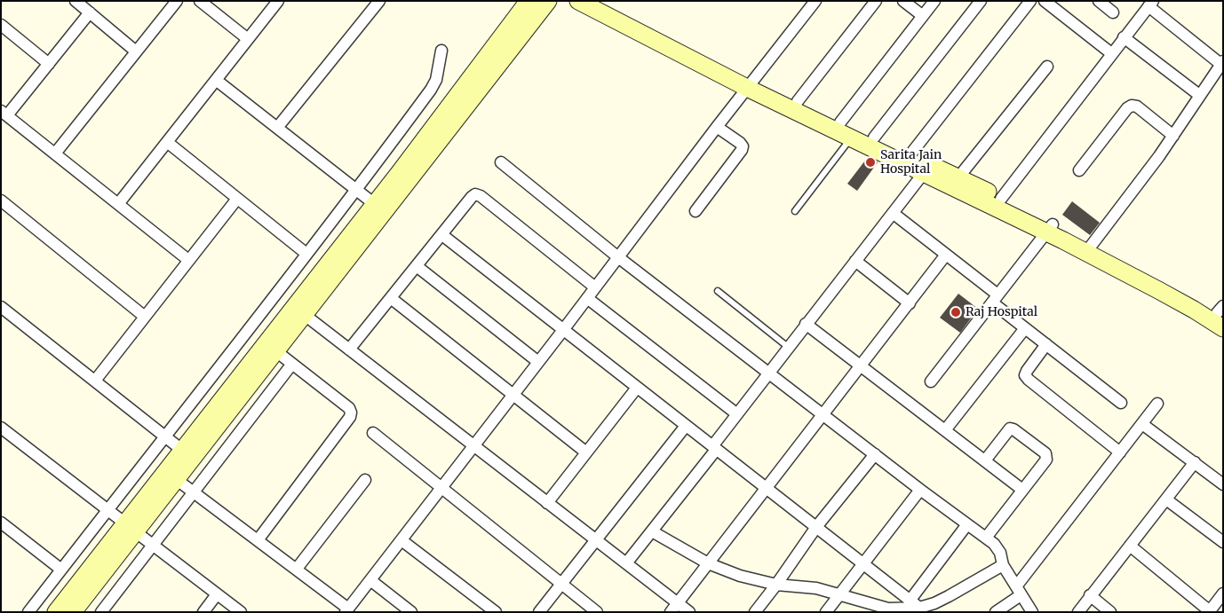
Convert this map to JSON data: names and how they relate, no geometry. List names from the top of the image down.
{
  "places": ["Sarita Jain Hospital", "Raj Hospital"]
}
